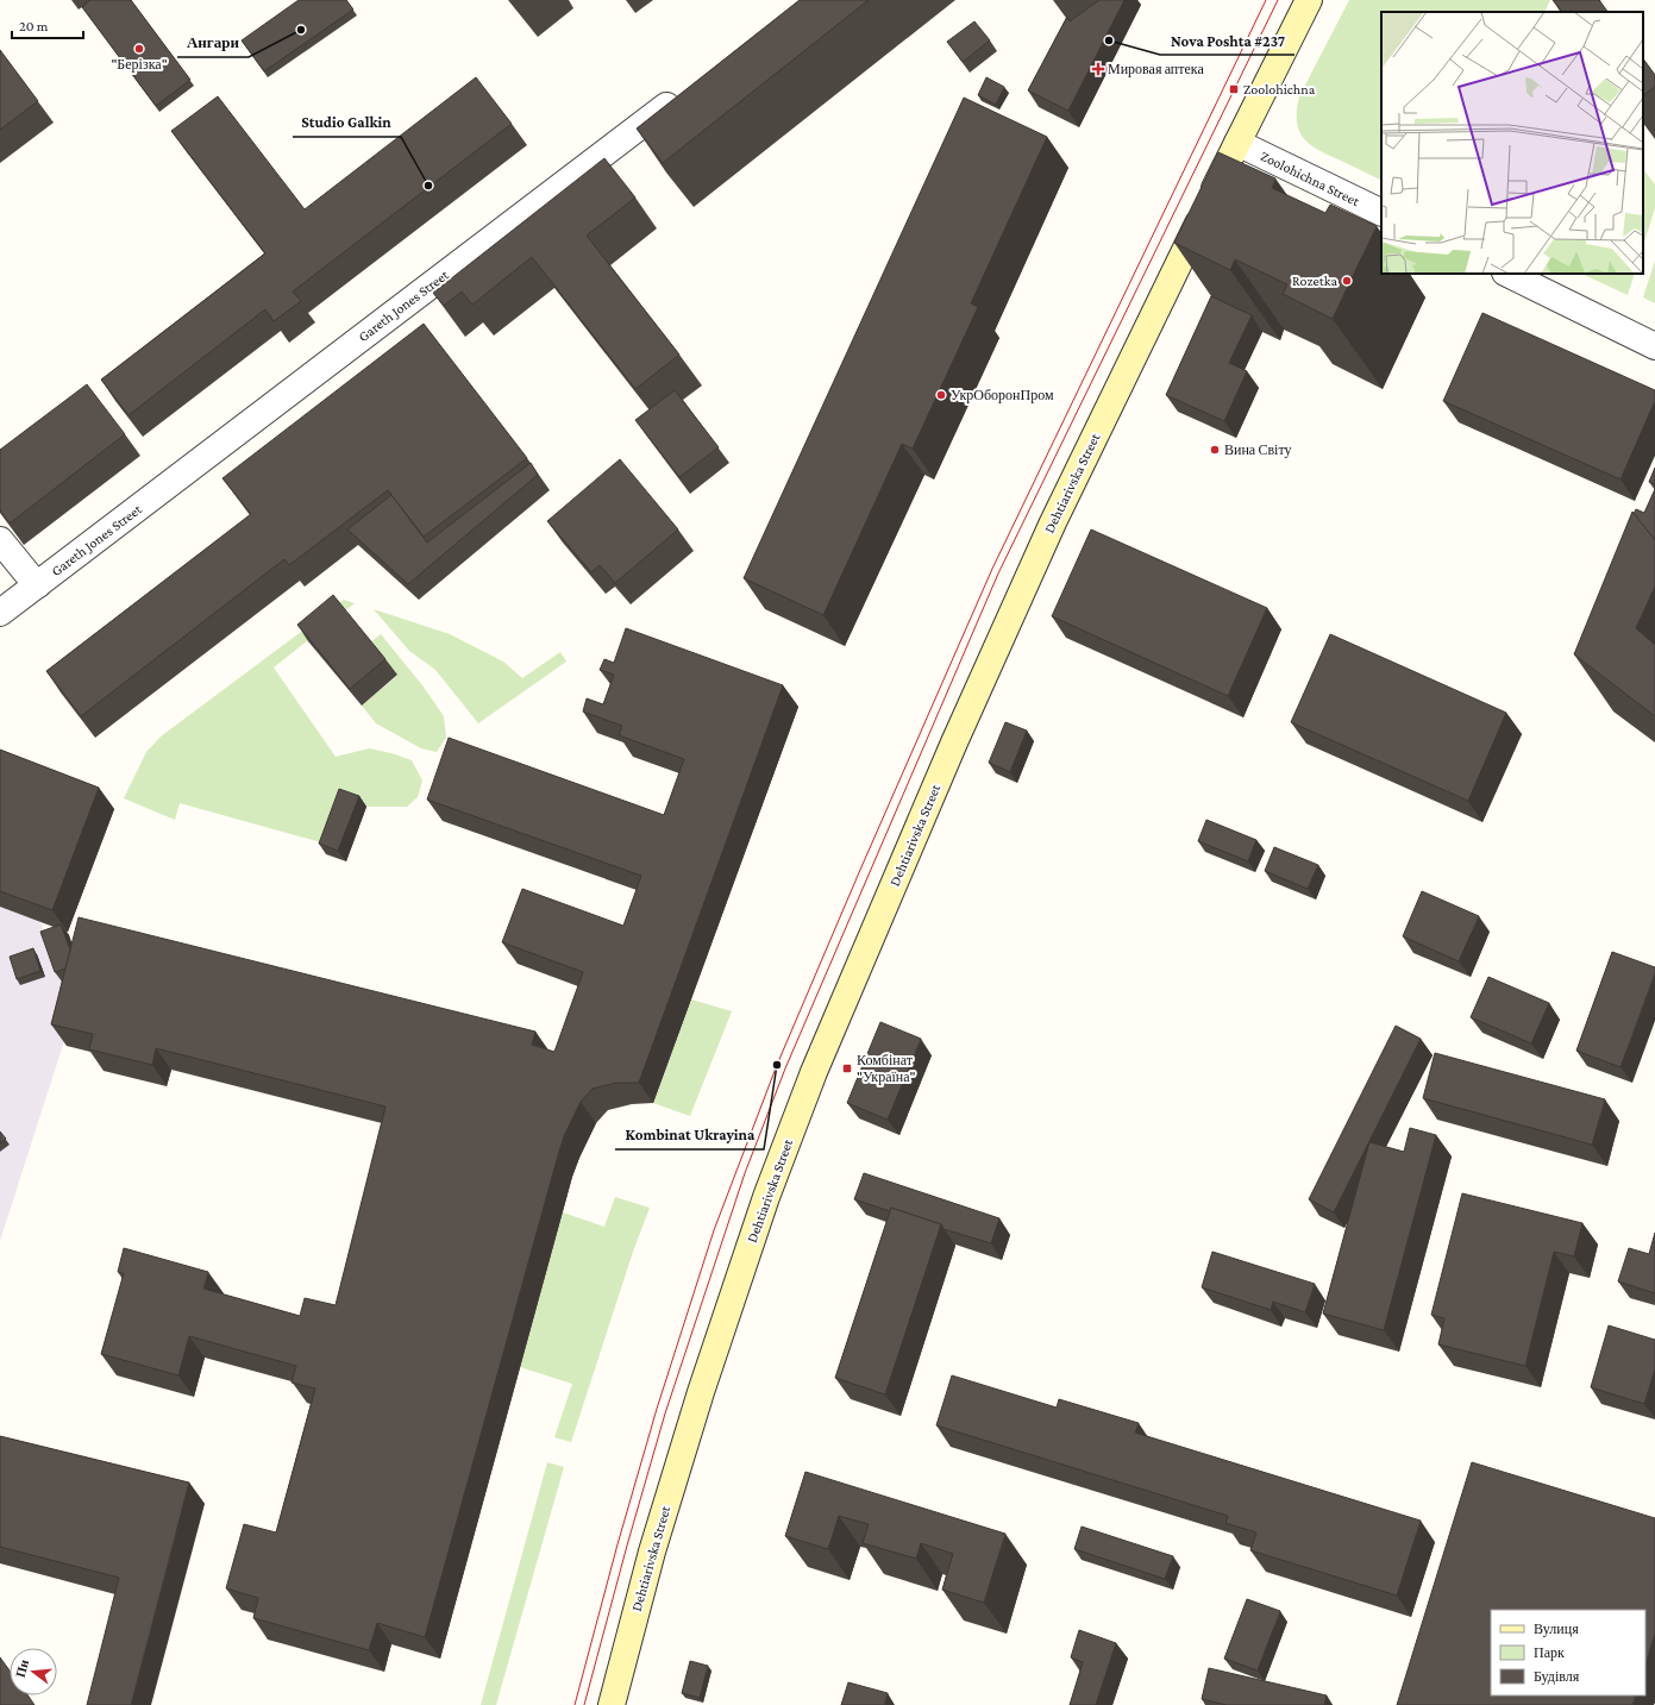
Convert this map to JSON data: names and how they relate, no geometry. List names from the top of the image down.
{
  "streets": {
    "main road": ["Dehtiarivska Street"],
    "street": ["Zoolohichna Street", "Gareth Jones Street"]
  },
  "crossings": [
    ["Zoolohichna Street", "Dehtiarivska Street"]
  ],
  "places": {
    "other": [
      "Ангари",
      "Nova Poshta #237",
      "\"Берізка\"",
      "Studio Galkin",
      "Rozetka",
      "УкрОборонПром",
      "Вина Світу",
      "Kombinat Ukrayina"
    ],
    "health": ["Мировая аптека"],
    "transit": ["Zoolohichna", "Комбінат \"Україна\""]
  },
  "legend": ["Вулиця", "Парк", "Будівля"],
  "scale_bar": "20 m",
  "north": "left"
}
